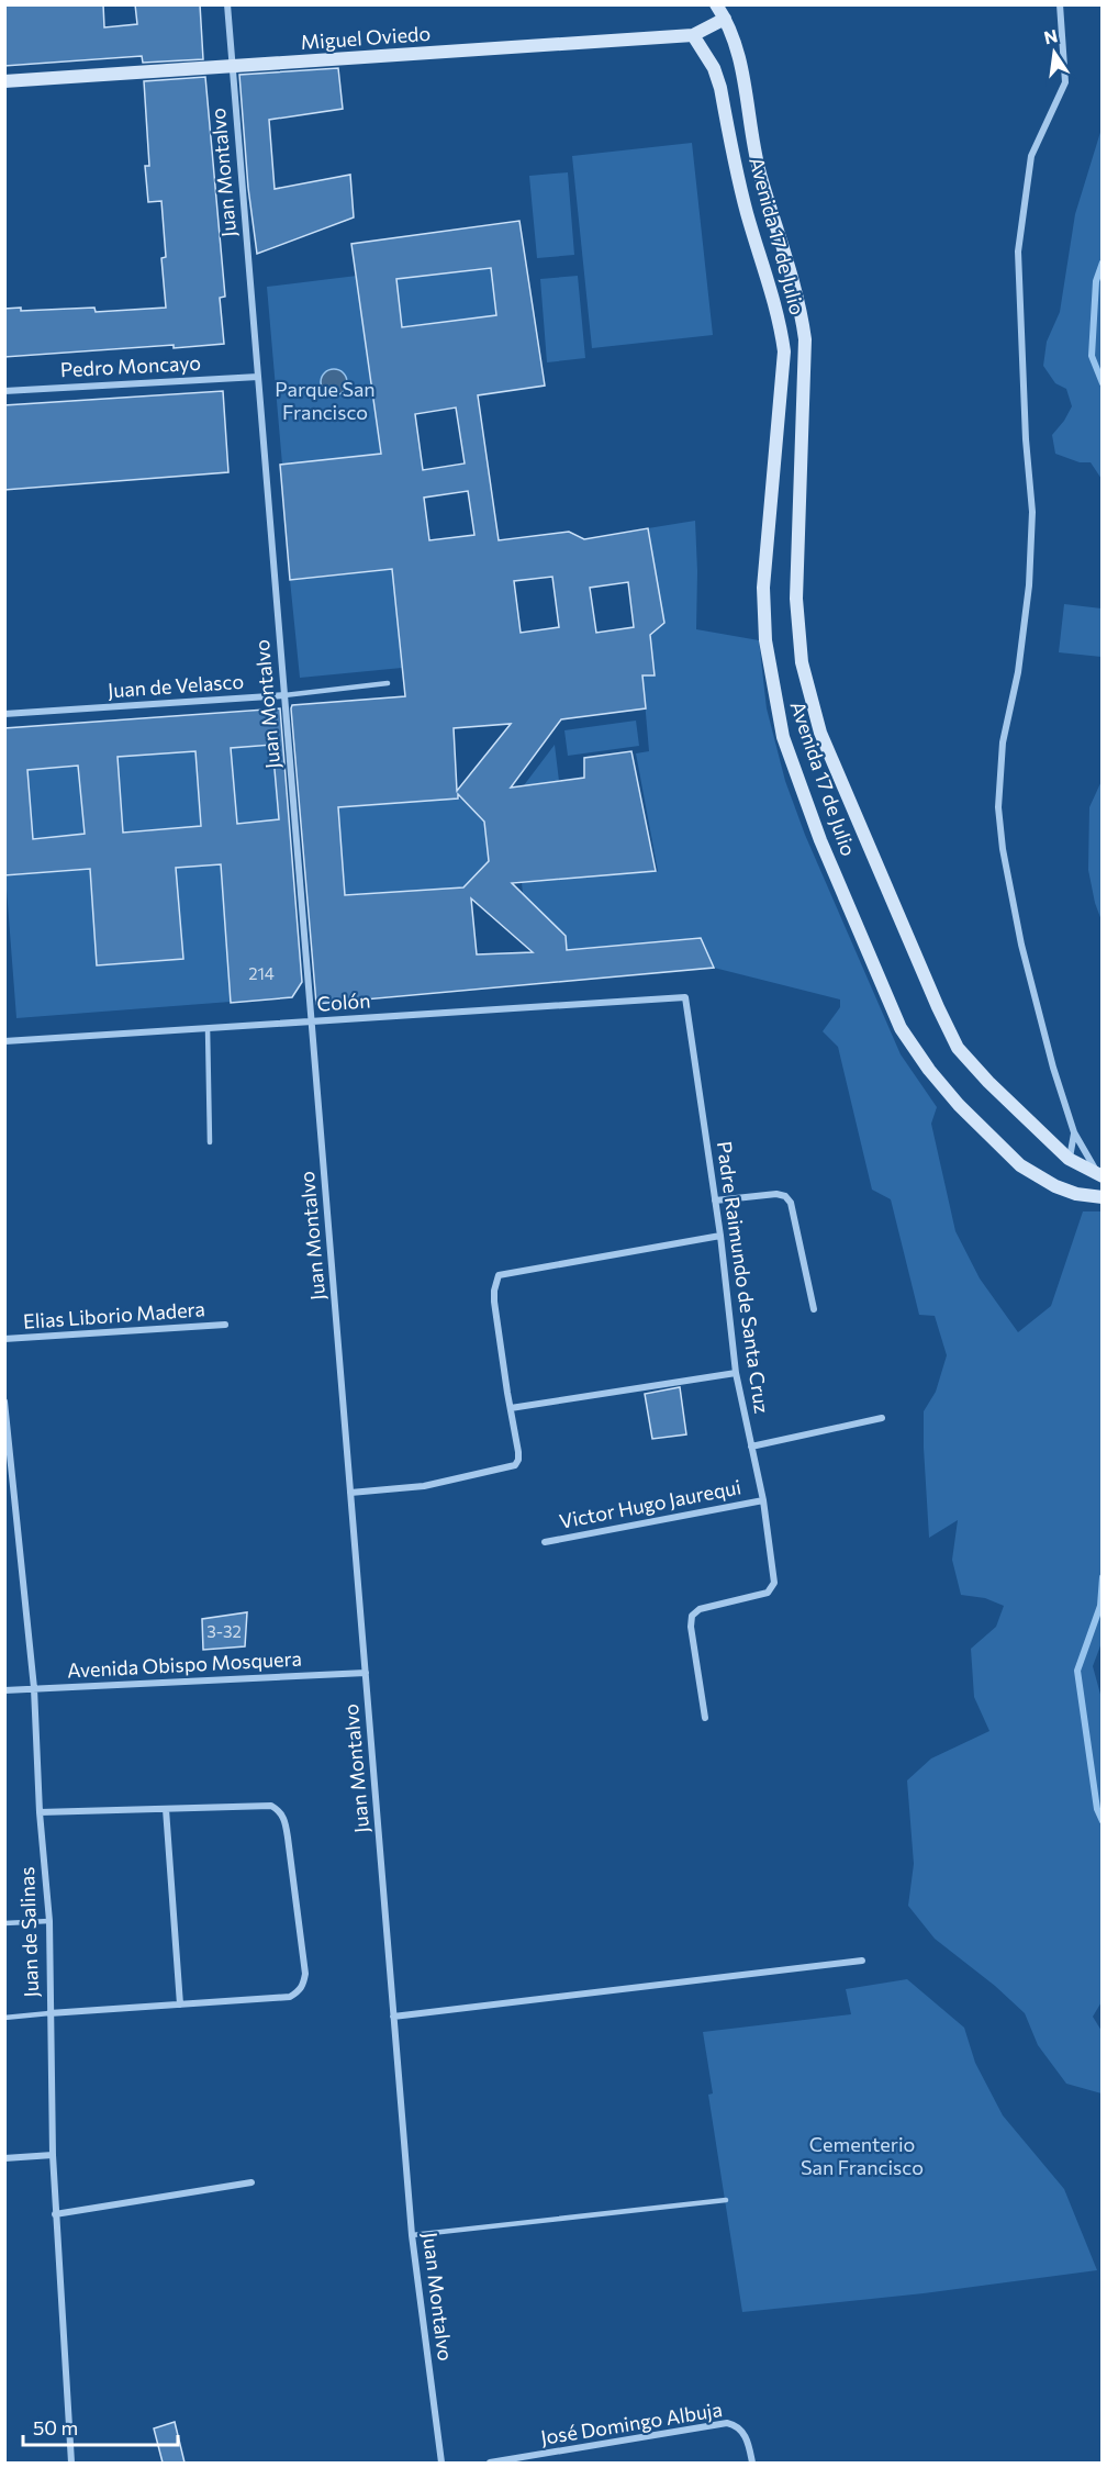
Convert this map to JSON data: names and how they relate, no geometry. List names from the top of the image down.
{
  "streets": {
    "main road": ["Miguel Oviedo", "Avenida 17 de Julio"],
    "street": [
      "Juan Montalvo",
      "Pedro Moncayo",
      "Juan de Velasco",
      "Colón",
      "Padre Raimundo de Santa Cruz",
      "Elias Liborio Madera",
      "Victor Hugo Jaurequi",
      "Avenida Obispo Mosquera",
      "Juan de Salinas",
      "José Domingo Albuja"
    ]
  },
  "crossings": [
    ["Miguel Oviedo", "Juan Montalvo"],
    ["Miguel Oviedo", "Avenida 17 de Julio"],
    ["Juan Montalvo", "Pedro Moncayo"],
    ["Juan Montalvo", "Juan de Velasco"],
    ["Juan Montalvo", "Colón"],
    ["Juan Montalvo", "Avenida Obispo Mosquera"],
    ["Colón", "Padre Raimundo de Santa Cruz"],
    ["Padre Raimundo de Santa Cruz", "Victor Hugo Jaurequi"],
    ["Avenida Obispo Mosquera", "Juan de Salinas"]
  ],
  "parks": ["Parque San Francisco", "Cementerio San Francisco"],
  "house_numbers": ["214", "3-32"],
  "scale_bar": "50 m",
  "north": "top"
}
